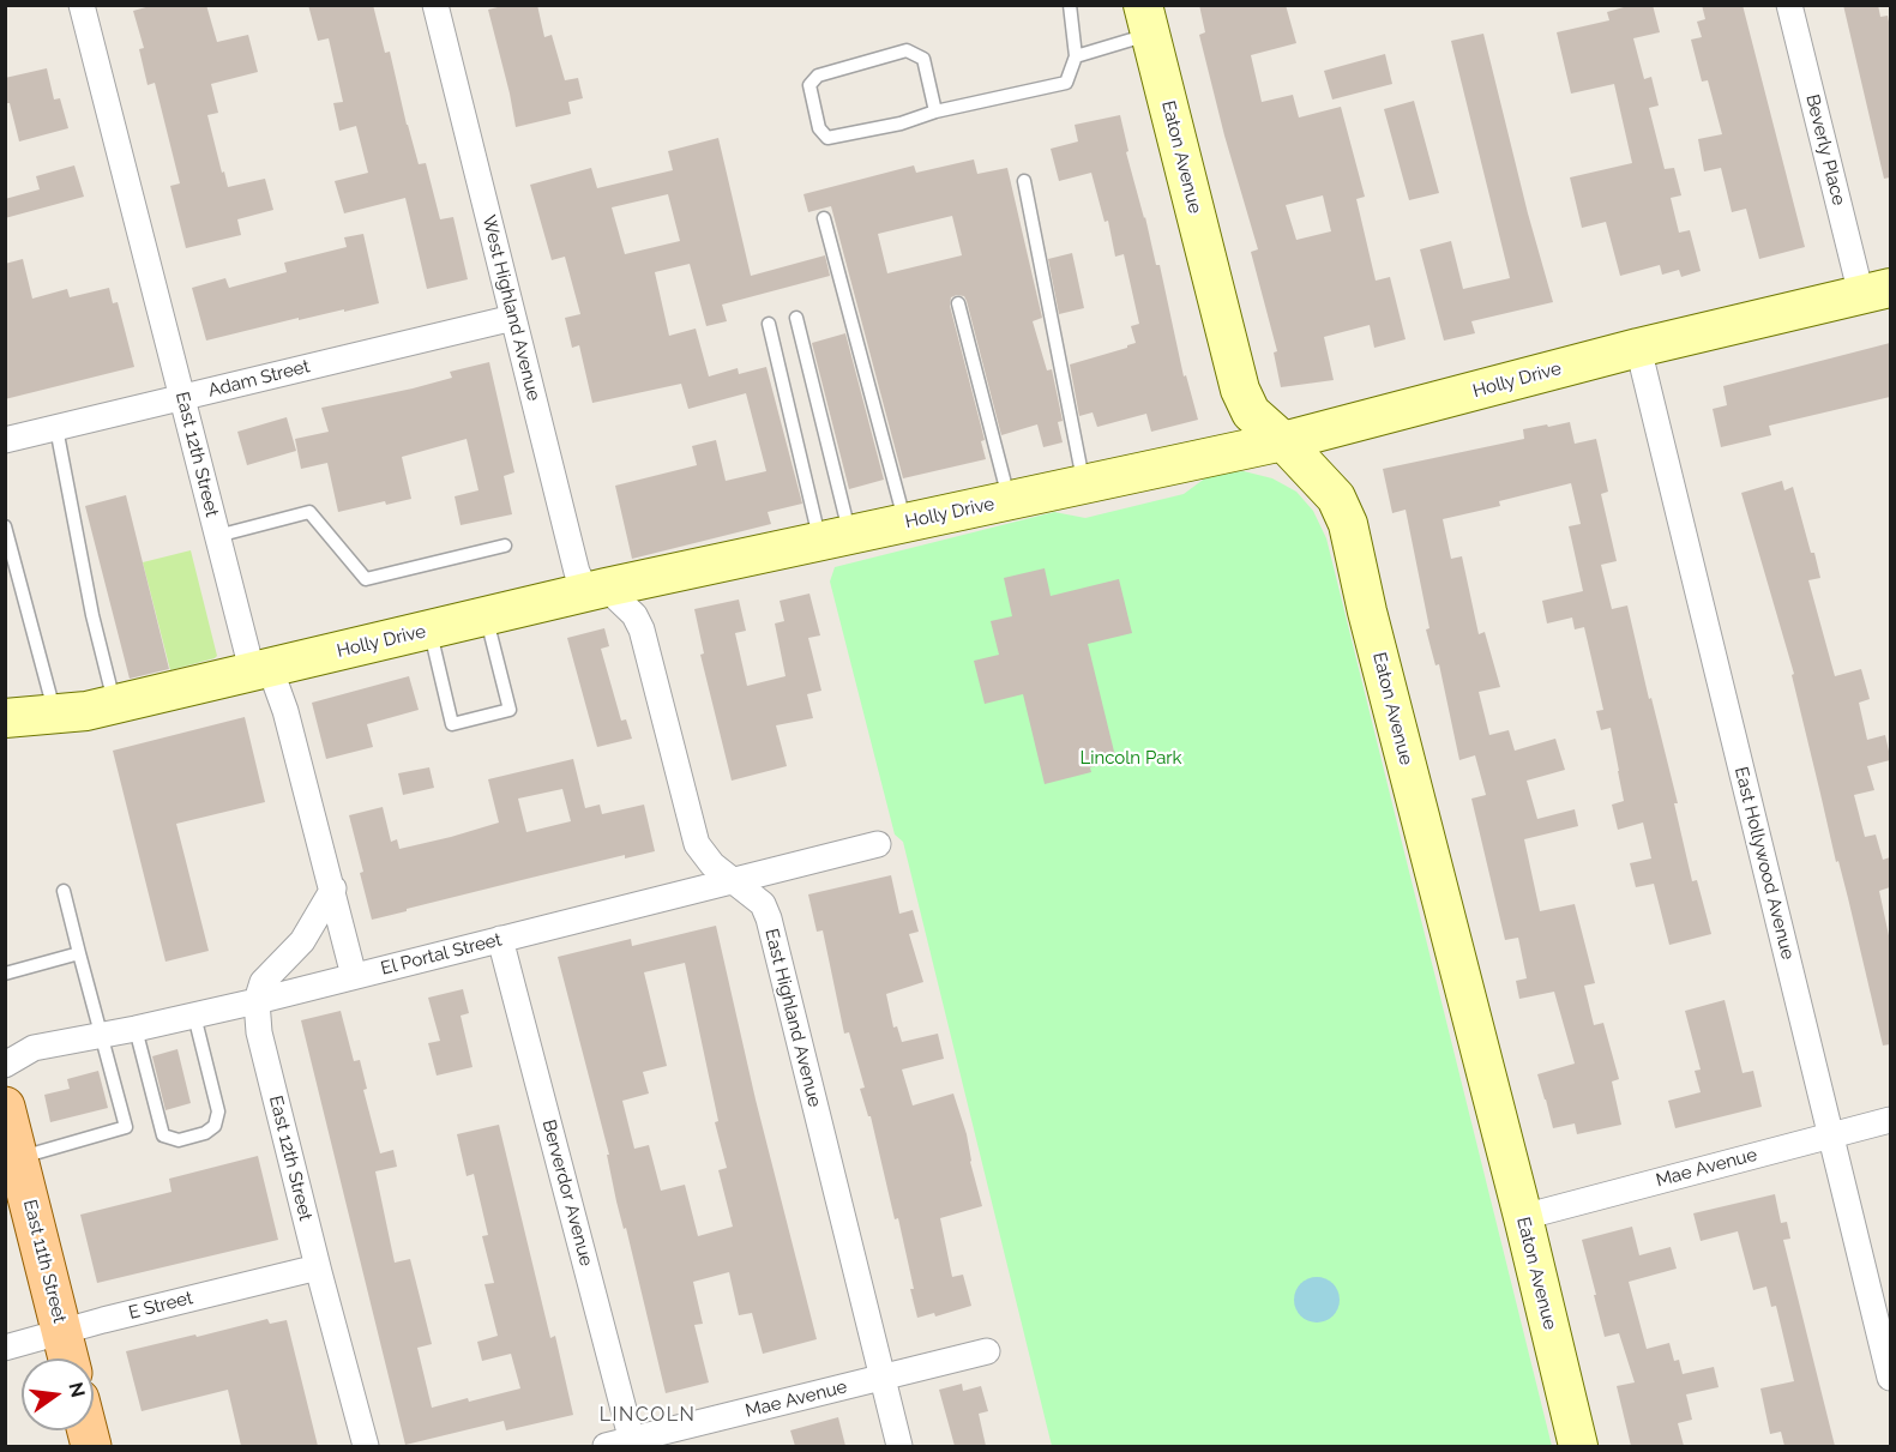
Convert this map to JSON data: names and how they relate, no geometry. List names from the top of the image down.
{
  "streets": {
    "main road": ["East 11th Street"],
    "street": [
      "Beverly Place",
      "Eaton Avenue",
      "West Highland Avenue",
      "Adam Street",
      "Holly Drive",
      "East 12th Street",
      "East Hollywood Avenue",
      "El Portal Street",
      "East Highland Avenue",
      "Mae Avenue",
      "Berverdor Avenue",
      "E Street"
    ]
  },
  "crossings": [
    ["Beverly Place", "Holly Drive"],
    ["Eaton Avenue", "Holly Drive"],
    ["Eaton Avenue", "Mae Avenue"],
    ["West Highland Avenue", "Adam Street"],
    ["West Highland Avenue", "Holly Drive"],
    ["West Highland Avenue", "East Highland Avenue"],
    ["Adam Street", "East 12th Street"],
    ["Holly Drive", "East 12th Street"],
    ["Holly Drive", "East Hollywood Avenue"],
    ["Holly Drive", "East Highland Avenue"],
    ["East 12th Street", "El Portal Street"],
    ["East 12th Street", "E Street"],
    ["East Hollywood Avenue", "Mae Avenue"],
    ["El Portal Street", "East Highland Avenue"],
    ["El Portal Street", "Berverdor Avenue"],
    ["East Highland Avenue", "Mae Avenue"],
    ["Mae Avenue", "Berverdor Avenue"],
    ["East 11th Street", "E Street"]
  ],
  "districts": ["LINCOLN"],
  "parks": ["Lincoln Park"],
  "north": "right"
}
